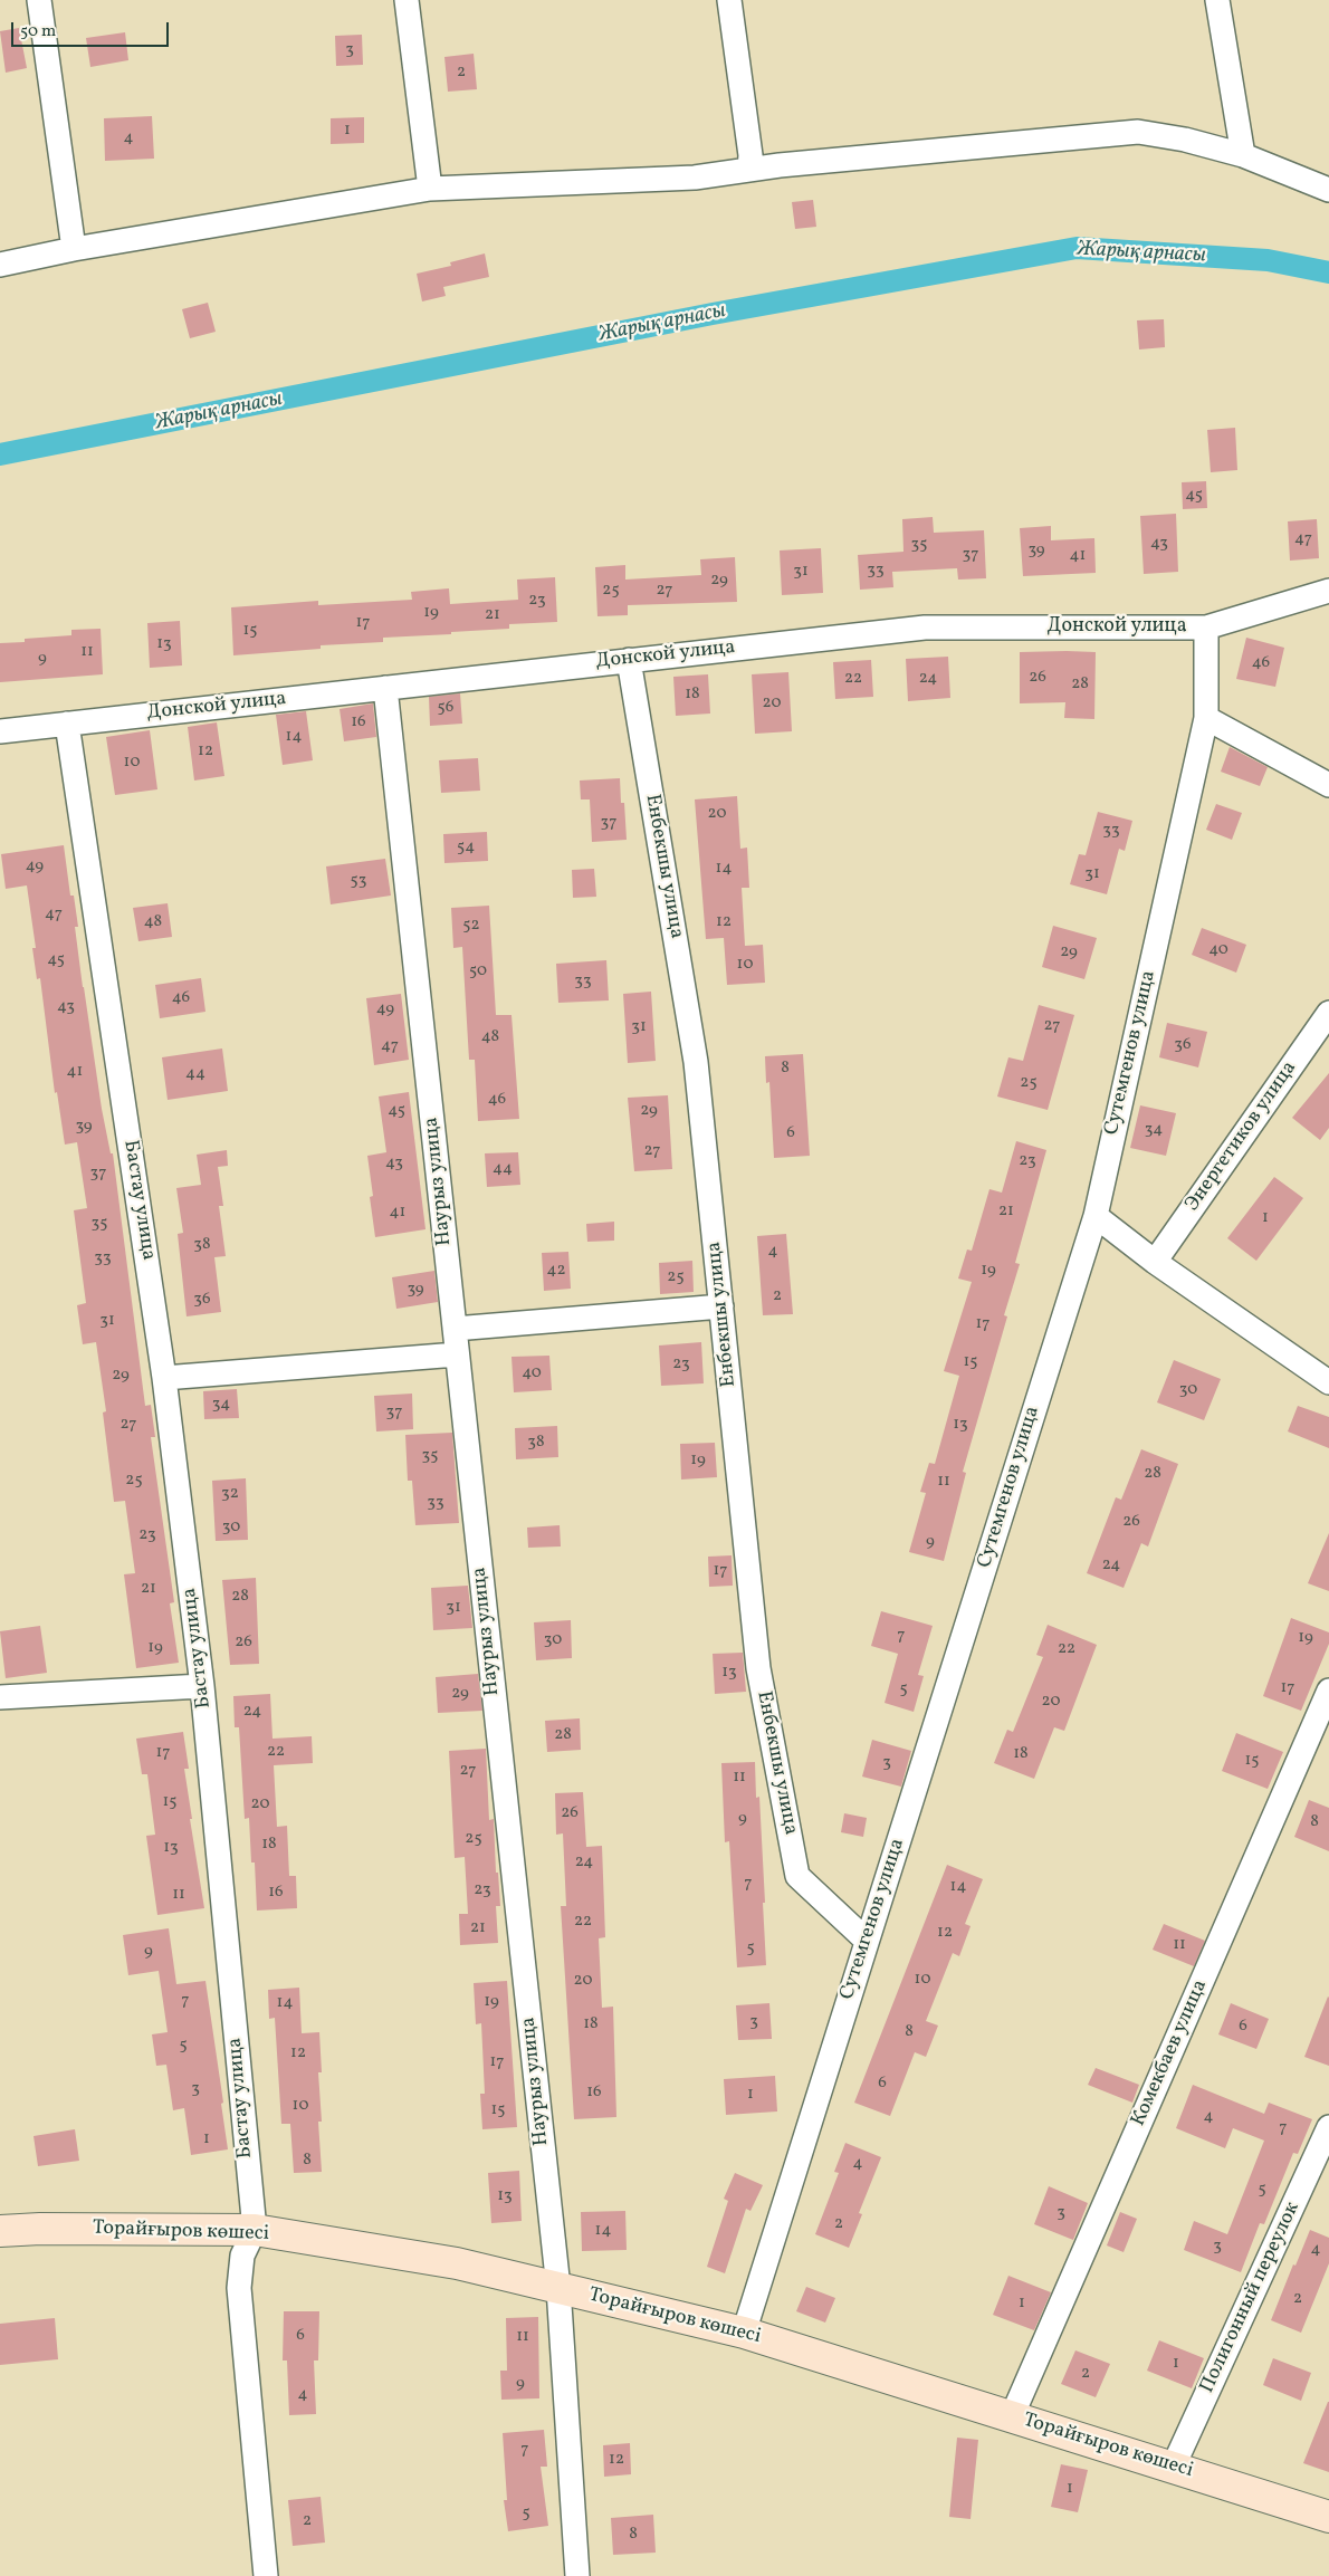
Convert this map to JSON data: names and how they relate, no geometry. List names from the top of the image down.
{
  "streets": {
    "street": [
      "Донской улица",
      "Енбекшы улица",
      "Сутемгенов улица",
      "Энергетиков улица",
      "Наурыз улица",
      "Бастау улица",
      "Комекбаев улица",
      "Торайғыров көшесі",
      "Полигонный переулок"
    ]
  },
  "crossings": [
    ["Донской улица", "Енбекшы улица"],
    ["Донской улица", "Сутемгенов улица"],
    ["Донской улица", "Наурыз улица"],
    ["Донской улица", "Бастау улица"],
    ["Енбекшы улица", "Сутемгенов улица"],
    ["Сутемгенов улица", "Торайғыров көшесі"],
    ["Наурыз улица", "Торайғыров көшесі"],
    ["Бастау улица", "Торайғыров көшесі"],
    ["Комекбаев улица", "Торайғыров көшесі"],
    ["Торайғыров көшесі", "Полигонный переулок"]
  ],
  "water": ["Жарық арнасы"],
  "house_numbers": [
    "3",
    "2",
    "1",
    "4",
    "45",
    "47",
    "43",
    "35",
    "39",
    "37",
    "41",
    "33",
    "31",
    "29",
    "25",
    "27",
    "23",
    "19",
    "21",
    "17",
    "15",
    "13",
    "11",
    "9",
    "46",
    "26",
    "22",
    "24",
    "28",
    "18",
    "20",
    "56",
    "16",
    "14",
    "12",
    "10",
    "20",
    "37",
    "33",
    "54",
    "49",
    "14",
    "31",
    "53",
    "47",
    "48",
    "12",
    "52",
    "40",
    "29",
    "45",
    "10",
    "50",
    "33",
    "46",
    "43",
    "49",
    "27",
    "31",
    "48",
    "36",
    "47",
    "8",
    "41",
    "44",
    "25",
    "46",
    "45",
    "29",
    "39",
    "34",
    "6",
    "27",
    "23",
    "43",
    "44",
    "37",
    "21",
    "41",
    "1",
    "35",
    "38",
    "4",
    "33",
    "42",
    "19",
    "25",
    "39",
    "2",
    "36",
    "31",
    "17",
    "15",
    "23",
    "40",
    "29",
    "30",
    "34",
    "37",
    "27",
    "13",
    "38",
    "35",
    "19",
    "28",
    "25",
    "11",
    "32",
    "33",
    "26",
    "30",
    "23",
    "9",
    "24",
    "17",
    "21",
    "28",
    "31",
    "7",
    "19",
    "30",
    "26",
    "19",
    "22",
    "13",
    "17",
    "5",
    "29",
    "20",
    "24",
    "28",
    "22",
    "17",
    "18",
    "15",
    "3",
    "27",
    "11",
    "15",
    "20",
    "26",
    "9",
    "8",
    "25",
    "18",
    "13",
    "24",
    "7",
    "14",
    "23",
    "16",
    "11",
    "22",
    "21",
    "12",
    "11",
    "5",
    "9",
    "10",
    "20",
    "7",
    "19",
    "14",
    "3",
    "18",
    "6",
    "8",
    "5",
    "12",
    "17",
    "6",
    "3",
    "16",
    "1",
    "10",
    "15",
    "4",
    "7",
    "1",
    "8",
    "4",
    "5",
    "13",
    "3",
    "2",
    "14",
    "3",
    "4",
    "2",
    "1",
    "6",
    "11",
    "1",
    "2",
    "9",
    "4",
    "7",
    "12",
    "1",
    "5",
    "2",
    "8"
  ],
  "scale_bar": "50 m"
}
